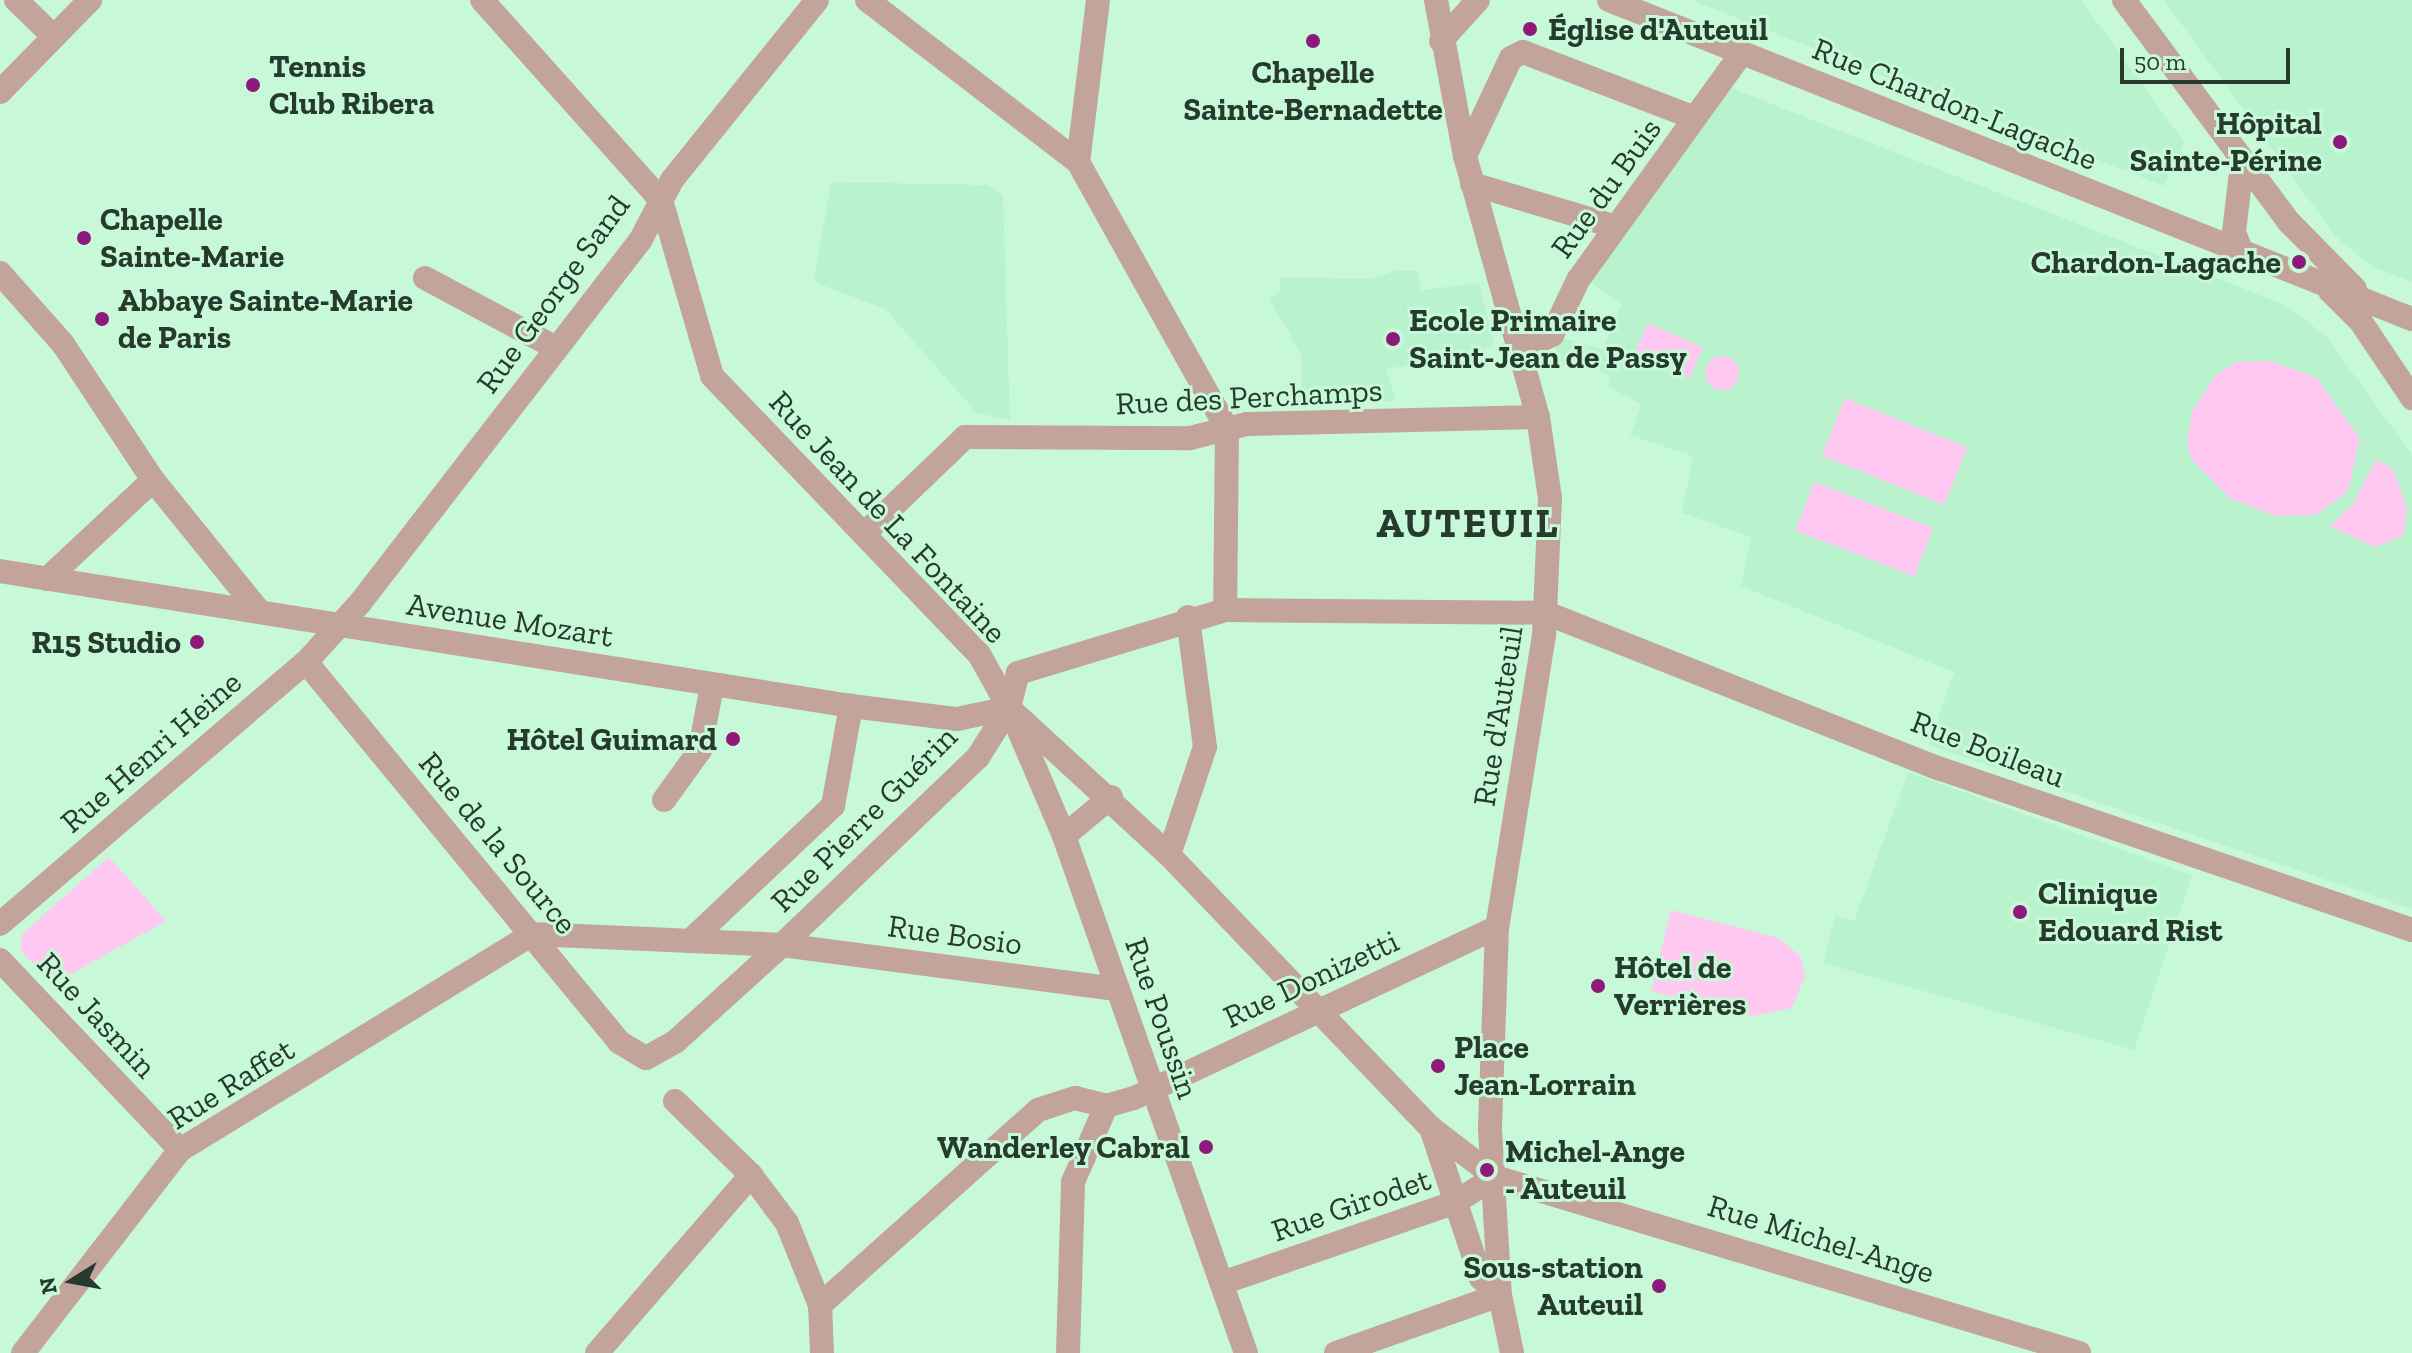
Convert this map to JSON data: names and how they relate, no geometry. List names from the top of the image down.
{
  "streets": {
    "street": [
      "Rue Chardon-Lagache",
      "Rue du Buis",
      "Rue George Sand",
      "Rue des Perchamps",
      "Rue Jean de La Fontaine",
      "Avenue Mozart",
      "Rue d'Auteuil",
      "Rue Boileau",
      "Rue Henri Heine",
      "Rue Pierre Guérin",
      "Rue de la Source",
      "Rue Bosio",
      "Rue Donizetti",
      "Rue Jasmin",
      "Rue Poussin",
      "Rue Raffet",
      "Rue Girodet",
      "Rue Michel-Ange"
    ]
  },
  "crossings": [
    ["Rue Chardon-Lagache", "Rue du Buis"],
    ["Rue du Buis", "Rue d'Auteuil"],
    ["Rue George Sand", "Rue Jean de La Fontaine"],
    ["Rue George Sand", "Avenue Mozart"],
    ["Rue George Sand", "Rue Henri Heine"],
    ["Rue des Perchamps", "Rue Jean de La Fontaine"],
    ["Rue des Perchamps", "Rue d'Auteuil"],
    ["Rue Jean de La Fontaine", "Avenue Mozart"],
    ["Rue Jean de La Fontaine", "Rue d'Auteuil"],
    ["Rue Jean de La Fontaine", "Rue Pierre Guérin"],
    ["Rue Jean de La Fontaine", "Rue Donizetti"],
    ["Rue Jean de La Fontaine", "Rue Poussin"],
    ["Rue Jean de La Fontaine", "Rue Girodet"],
    ["Rue Jean de La Fontaine", "Rue Michel-Ange"],
    ["Avenue Mozart", "Rue Henri Heine"],
    ["Avenue Mozart", "Rue Pierre Guérin"],
    ["Avenue Mozart", "Rue Poussin"],
    ["Rue d'Auteuil", "Rue Boileau"],
    ["Rue d'Auteuil", "Rue Pierre Guérin"],
    ["Rue d'Auteuil", "Rue Donizetti"],
    ["Rue d'Auteuil", "Rue Girodet"],
    ["Rue d'Auteuil", "Rue Michel-Ange"],
    ["Rue Boileau", "Rue Pierre Guérin"],
    ["Rue Henri Heine", "Rue de la Source"],
    ["Rue Pierre Guérin", "Rue de la Source"],
    ["Rue Pierre Guérin", "Rue Bosio"],
    ["Rue Pierre Guérin", "Rue Poussin"],
    ["Rue de la Source", "Rue Bosio"],
    ["Rue de la Source", "Rue Raffet"],
    ["Rue Bosio", "Rue Poussin"],
    ["Rue Bosio", "Rue Raffet"],
    ["Rue Donizetti", "Rue Poussin"],
    ["Rue Jasmin", "Rue Raffet"],
    ["Rue Poussin", "Rue Girodet"],
    ["Rue Girodet", "Rue Michel-Ange"]
  ],
  "districts": ["AUTEUIL"],
  "places": [
    "Église d'Auteuil",
    "Chapelle Sainte-Bernadette",
    "Tennis Club Ribera",
    "Hôpital Sainte-Périne",
    "Chapelle Sainte-Marie",
    "Chardon-Lagache",
    "Abbaye Sainte-Marie de Paris",
    "Ecole Primaire Saint-Jean de Passy",
    "R15 Studio",
    "Hôtel Guimard",
    "Clinique Edouard Rist",
    "Hôtel de Verrières",
    "Place Jean-Lorrain",
    "Wanderley Cabral",
    "Michel-Ange - Auteuil",
    "Sous-station Auteuil"
  ],
  "scale_bar": "50 m",
  "north": "left"
}
